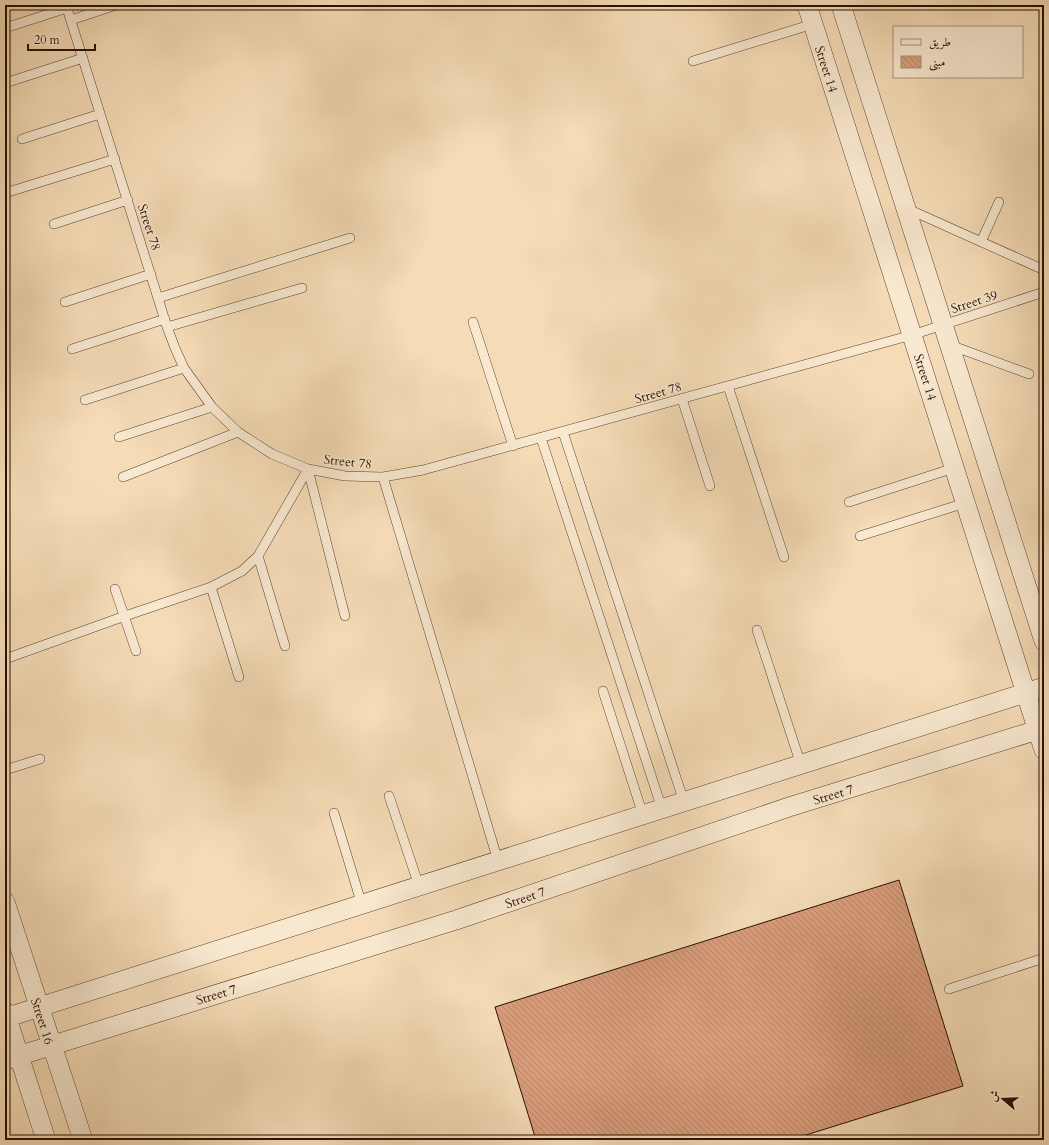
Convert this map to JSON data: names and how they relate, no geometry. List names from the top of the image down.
{
  "streets": {
    "street": ["Street 14", "Street 7", "Street 16"],
    "lane": ["Street 78", "Street 39"]
  },
  "crossings": [
    ["Street 14", "Street 78"],
    ["Street 14", "Street 39"],
    ["Street 14", "Street 7"],
    ["Street 78", "Street 39"],
    ["Street 7", "Street 16"]
  ],
  "legend": ["طريق", "مبنى"],
  "scale_bar": "20 m",
  "north": "left"
}
